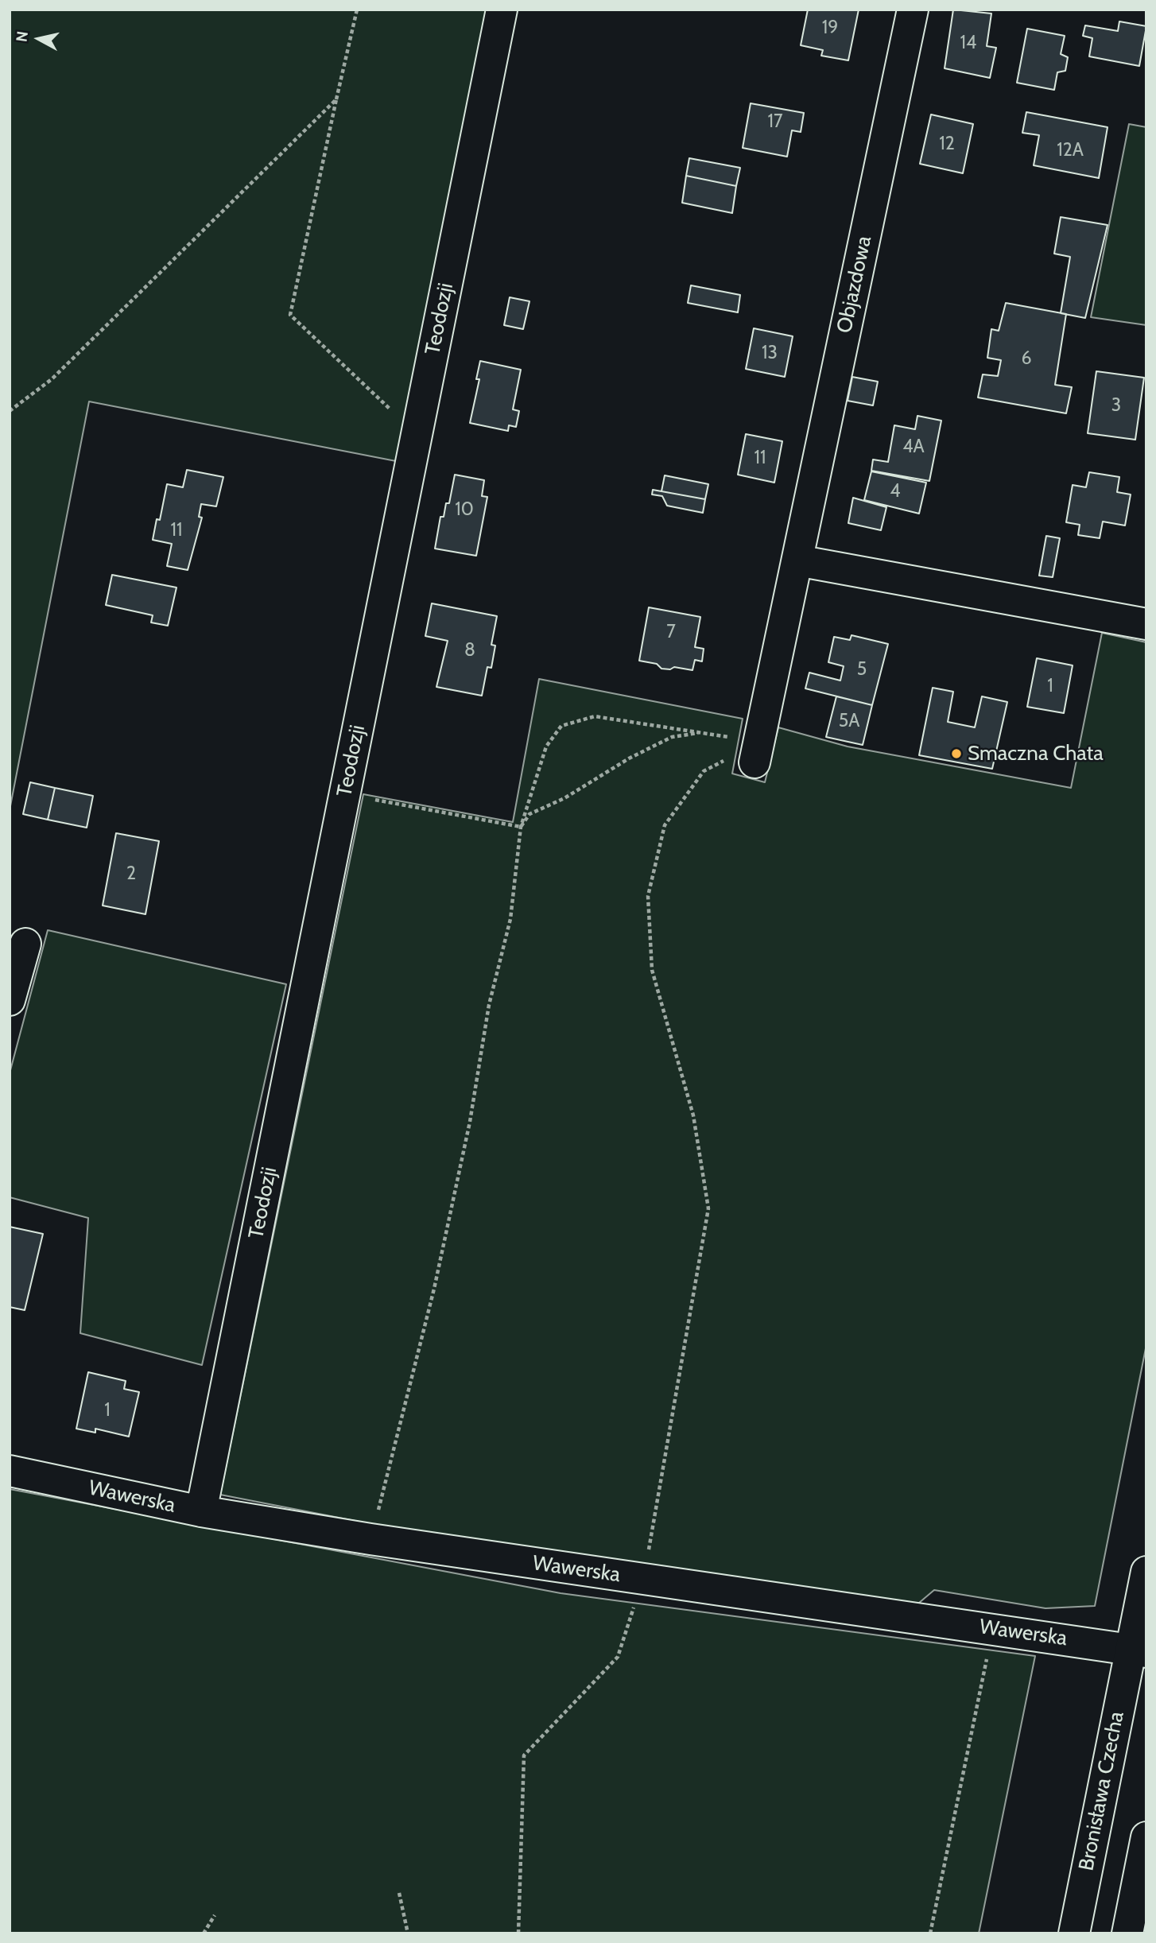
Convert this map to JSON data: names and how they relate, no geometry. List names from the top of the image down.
{
  "streets": {
    "street": [
      "Objazdowa",
      "Teodozji",
      "Wawerska",
      "Bronisława Czecha"
    ]
  },
  "crossings": [
    ["Teodozji", "Wawerska"],
    ["Wawerska", "Bronisława Czecha"]
  ],
  "places": ["Smaczna Chata"],
  "house_numbers": [
    "19",
    "14",
    "17",
    "12",
    "12A",
    "13",
    "6",
    "3",
    "4A",
    "11",
    "4",
    "10",
    "11",
    "7",
    "8",
    "5",
    "1",
    "5A",
    "2",
    "1"
  ],
  "north": "left"
}
